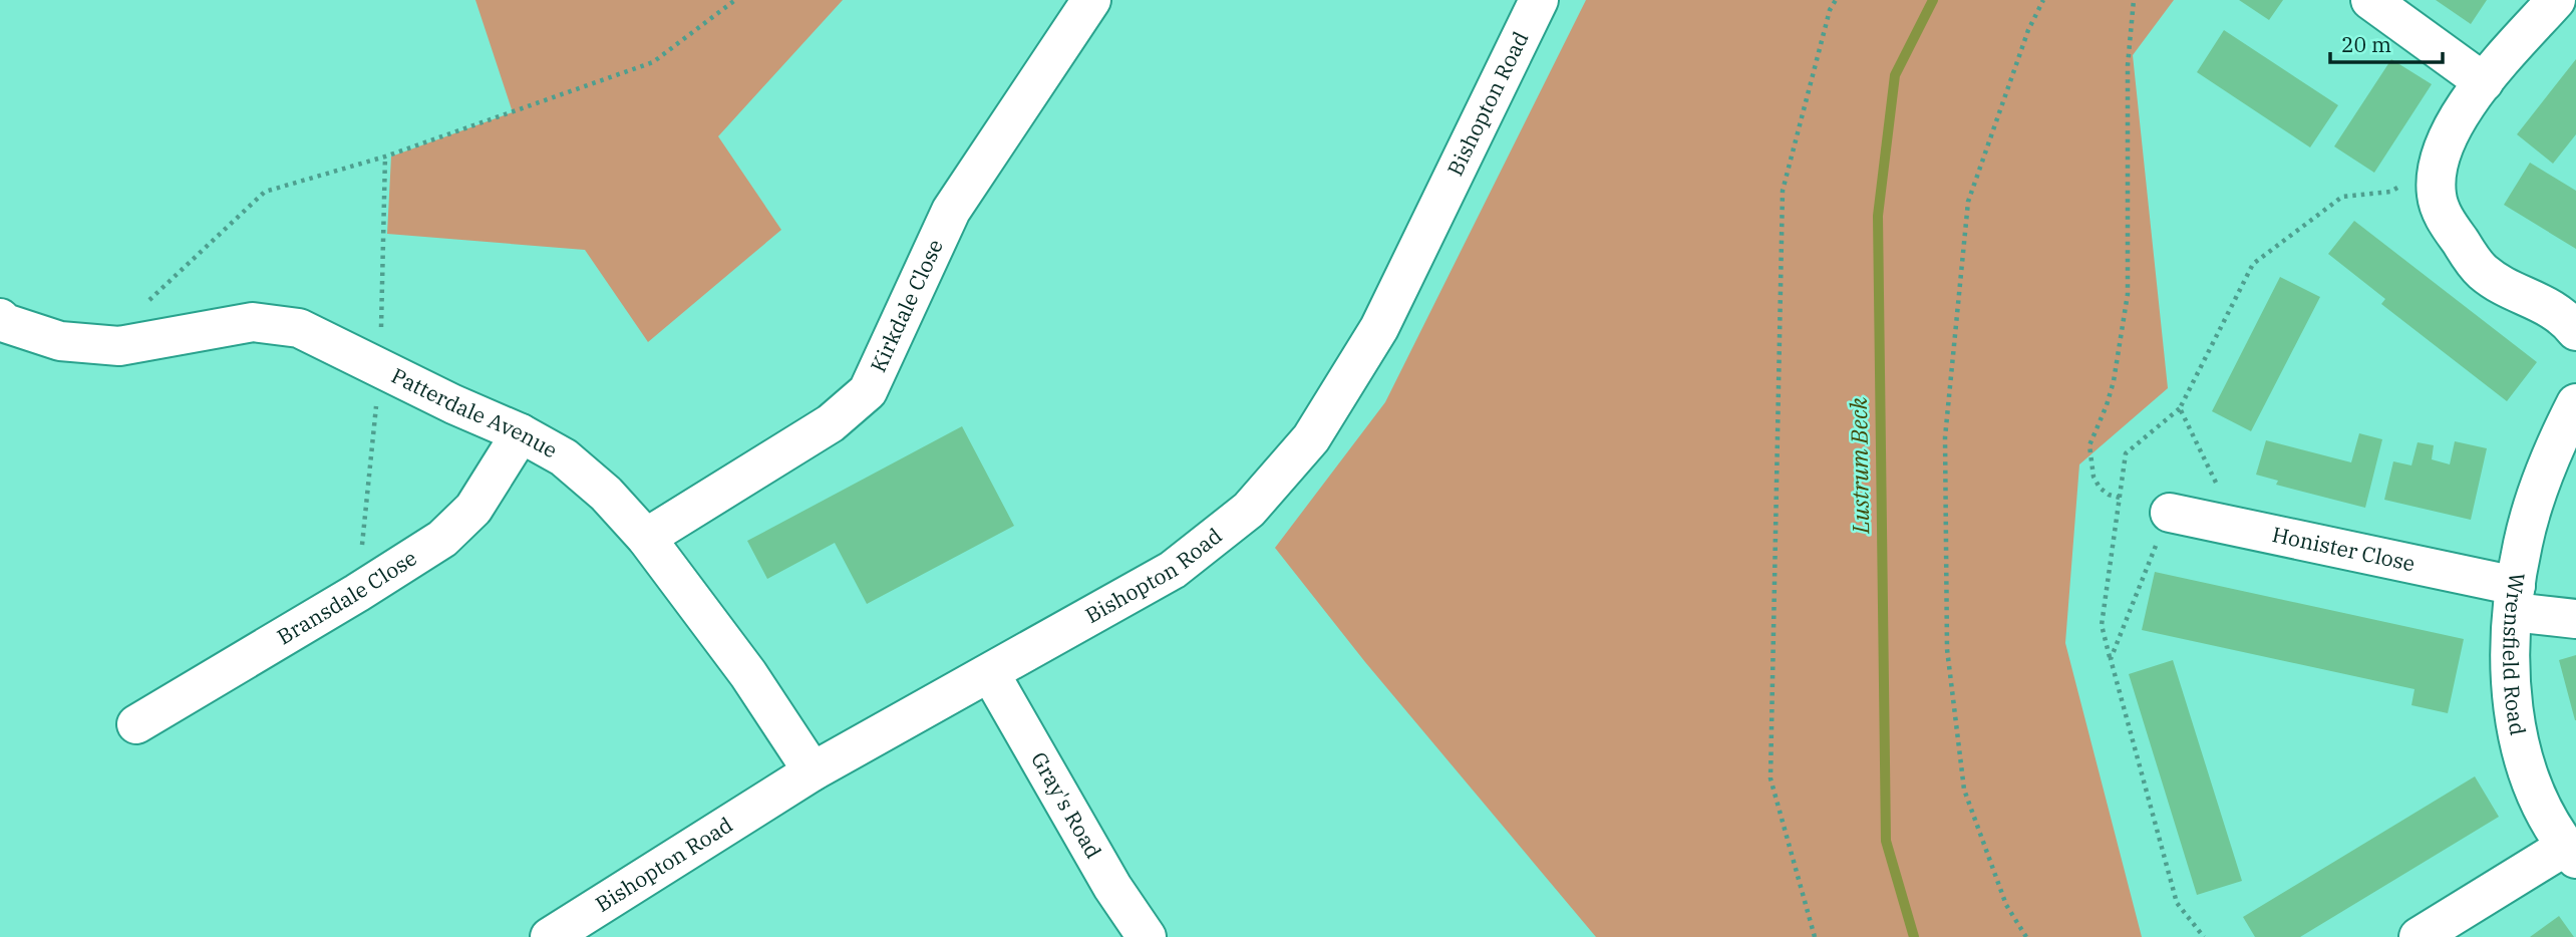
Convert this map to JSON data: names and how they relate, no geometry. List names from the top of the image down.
{
  "streets": {
    "street": [
      "Bishopton Road",
      "Kirkdale Close",
      "Patterdale Avenue",
      "Honister Close",
      "Bransdale Close",
      "Wrensfield Road",
      "Gray's Road"
    ]
  },
  "crossings": [
    ["Bishopton Road", "Patterdale Avenue"],
    ["Bishopton Road", "Gray's Road"],
    ["Kirkdale Close", "Patterdale Avenue"],
    ["Patterdale Avenue", "Bransdale Close"],
    ["Honister Close", "Wrensfield Road"]
  ],
  "water": ["Lustrum Beck"],
  "scale_bar": "20 m"
}
